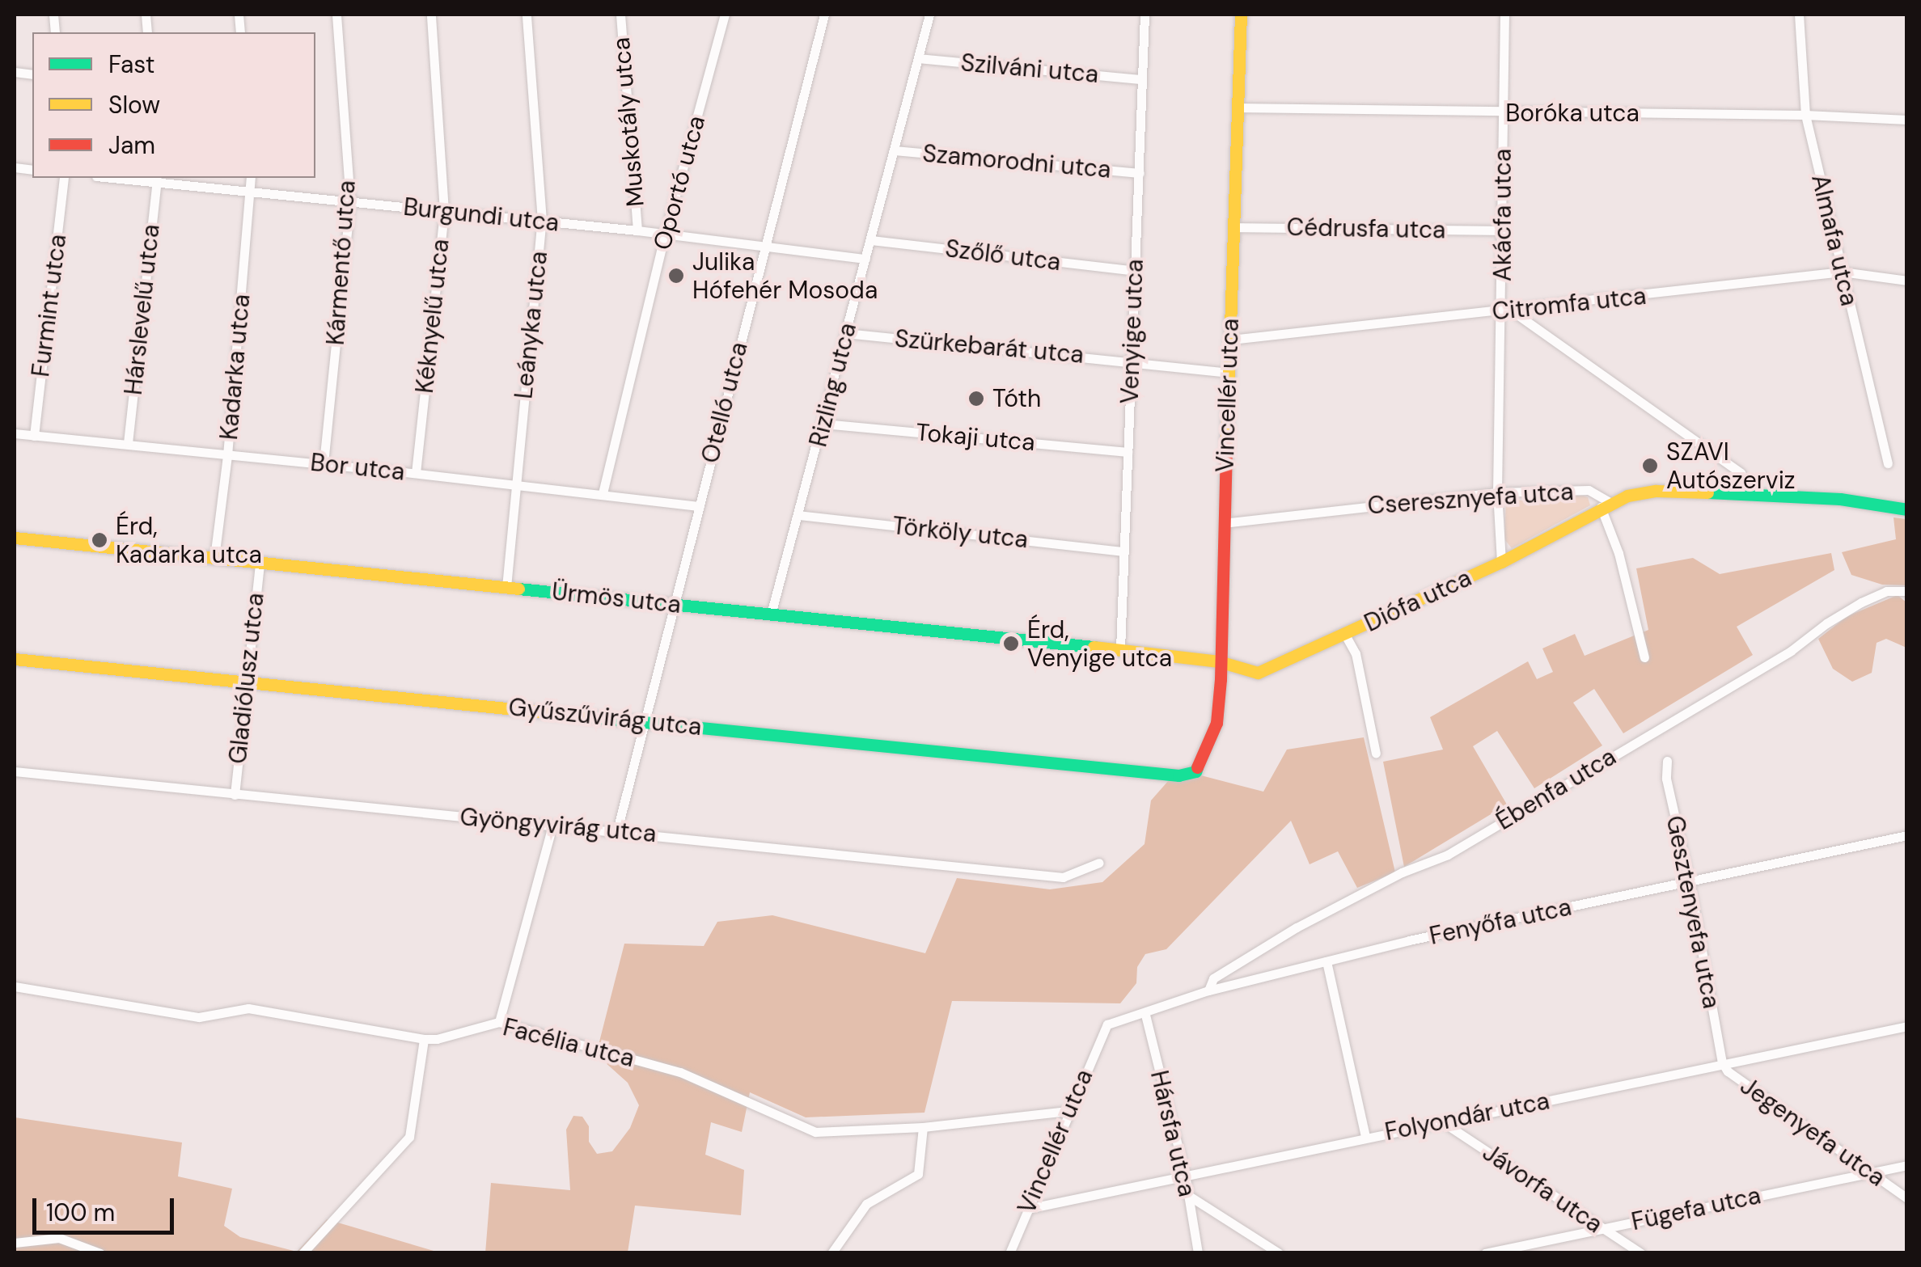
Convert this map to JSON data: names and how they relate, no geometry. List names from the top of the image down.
{
  "streets": {
    "street": [
      "Szilváni utca",
      "Boróka utca",
      "Muskotály utca",
      "Szamorodni utca",
      "Oportó utca",
      "Burgundi utca",
      "Akácfa utca",
      "Cédrusfa utca",
      "Almafa utca",
      "Szőlő utca",
      "Kármentő utca",
      "Citromfa utca",
      "Furmint utca",
      "Hárslevelű utca",
      "Kéknyelű utca",
      "Leányka utca",
      "Venyige utca",
      "Szürkebarát utca",
      "Kadarka utca",
      "Rizling utca",
      "Vincellér utca",
      "Otelló utca",
      "Tokaji utca",
      "Bor utca",
      "Cseresznyefa utca",
      "Törköly utca",
      "Ürmös utca",
      "Diófa utca",
      "Gladiólusz utca",
      "Gyűszűvirág utca",
      "Ébenfa utca",
      "Gyöngyvirág utca",
      "Gesztenyefa utca",
      "Fenyőfa utca",
      "Facélia utca",
      "Folyondár utca",
      "Jegenyefa utca",
      "Hársfa utca",
      "Jávorfa utca",
      "Fügefa utca"
    ]
  },
  "crossings": [
    ["Szilváni utca", "Venyige utca"],
    ["Szilváni utca", "Rizling utca"],
    ["Boróka utca", "Akácfa utca"],
    ["Boróka utca", "Almafa utca"],
    ["Boróka utca", "Vincellér utca"],
    ["Muskotály utca", "Burgundi utca"],
    ["Szamorodni utca", "Venyige utca"],
    ["Szamorodni utca", "Rizling utca"],
    ["Oportó utca", "Burgundi utca"],
    ["Oportó utca", "Bor utca"],
    ["Burgundi utca", "Kármentő utca"],
    ["Burgundi utca", "Hárslevelű utca"],
    ["Burgundi utca", "Kéknyelű utca"],
    ["Burgundi utca", "Leányka utca"],
    ["Burgundi utca", "Kadarka utca"],
    ["Burgundi utca", "Rizling utca"],
    ["Burgundi utca", "Otelló utca"],
    ["Akácfa utca", "Cédrusfa utca"],
    ["Akácfa utca", "Citromfa utca"],
    ["Akácfa utca", "Cseresznyefa utca"],
    ["Akácfa utca", "Diófa utca"],
    ["Cédrusfa utca", "Vincellér utca"],
    ["Almafa utca", "Citromfa utca"],
    ["Szőlő utca", "Venyige utca"],
    ["Szőlő utca", "Rizling utca"],
    ["Kármentő utca", "Bor utca"],
    ["Citromfa utca", "Vincellér utca"],
    ["Furmint utca", "Bor utca"],
    ["Hárslevelű utca", "Bor utca"],
    ["Kéknyelű utca", "Bor utca"],
    ["Leányka utca", "Bor utca"],
    ["Leányka utca", "Ürmös utca"],
    ["Venyige utca", "Szürkebarát utca"],
    ["Venyige utca", "Tokaji utca"],
    ["Venyige utca", "Törköly utca"],
    ["Venyige utca", "Ürmös utca"],
    ["Szürkebarát utca", "Rizling utca"],
    ["Szürkebarát utca", "Vincellér utca"],
    ["Kadarka utca", "Bor utca"],
    ["Kadarka utca", "Ürmös utca"],
    ["Rizling utca", "Tokaji utca"],
    ["Rizling utca", "Törköly utca"],
    ["Rizling utca", "Ürmös utca"],
    ["Vincellér utca", "Cseresznyefa utca"],
    ["Vincellér utca", "Ürmös utca"],
    ["Vincellér utca", "Diófa utca"],
    ["Vincellér utca", "Gyűszűvirág utca"],
    ["Vincellér utca", "Fenyőfa utca"],
    ["Vincellér utca", "Facélia utca"],
    ["Vincellér utca", "Folyondár utca"],
    ["Otelló utca", "Bor utca"],
    ["Otelló utca", "Ürmös utca"],
    ["Otelló utca", "Gyűszűvirág utca"],
    ["Otelló utca", "Gyöngyvirág utca"],
    ["Cseresznyefa utca", "Diófa utca"],
    ["Ürmös utca", "Diófa utca"],
    ["Ürmös utca", "Gladiólusz utca"],
    ["Gladiólusz utca", "Gyűszűvirág utca"],
    ["Gladiólusz utca", "Gyöngyvirág utca"],
    ["Ébenfa utca", "Fenyőfa utca"],
    ["Gesztenyefa utca", "Fenyőfa utca"],
    ["Gesztenyefa utca", "Folyondár utca"],
    ["Gesztenyefa utca", "Jegenyefa utca"],
    ["Fenyőfa utca", "Hársfa utca"],
    ["Folyondár utca", "Jegenyefa utca"],
    ["Folyondár utca", "Hársfa utca"],
    ["Folyondár utca", "Jávorfa utca"],
    ["Jegenyefa utca", "Fügefa utca"],
    ["Jávorfa utca", "Fügefa utca"]
  ],
  "places": [
    "Julika Hófehér Mosoda",
    "Tóth",
    "SZAVI Autószerviz",
    "Érd, Kadarka utca",
    "Érd, Venyige utca"
  ],
  "legend": ["Fast", "Slow", "Jam"],
  "scale_bar": "100 m"
}
